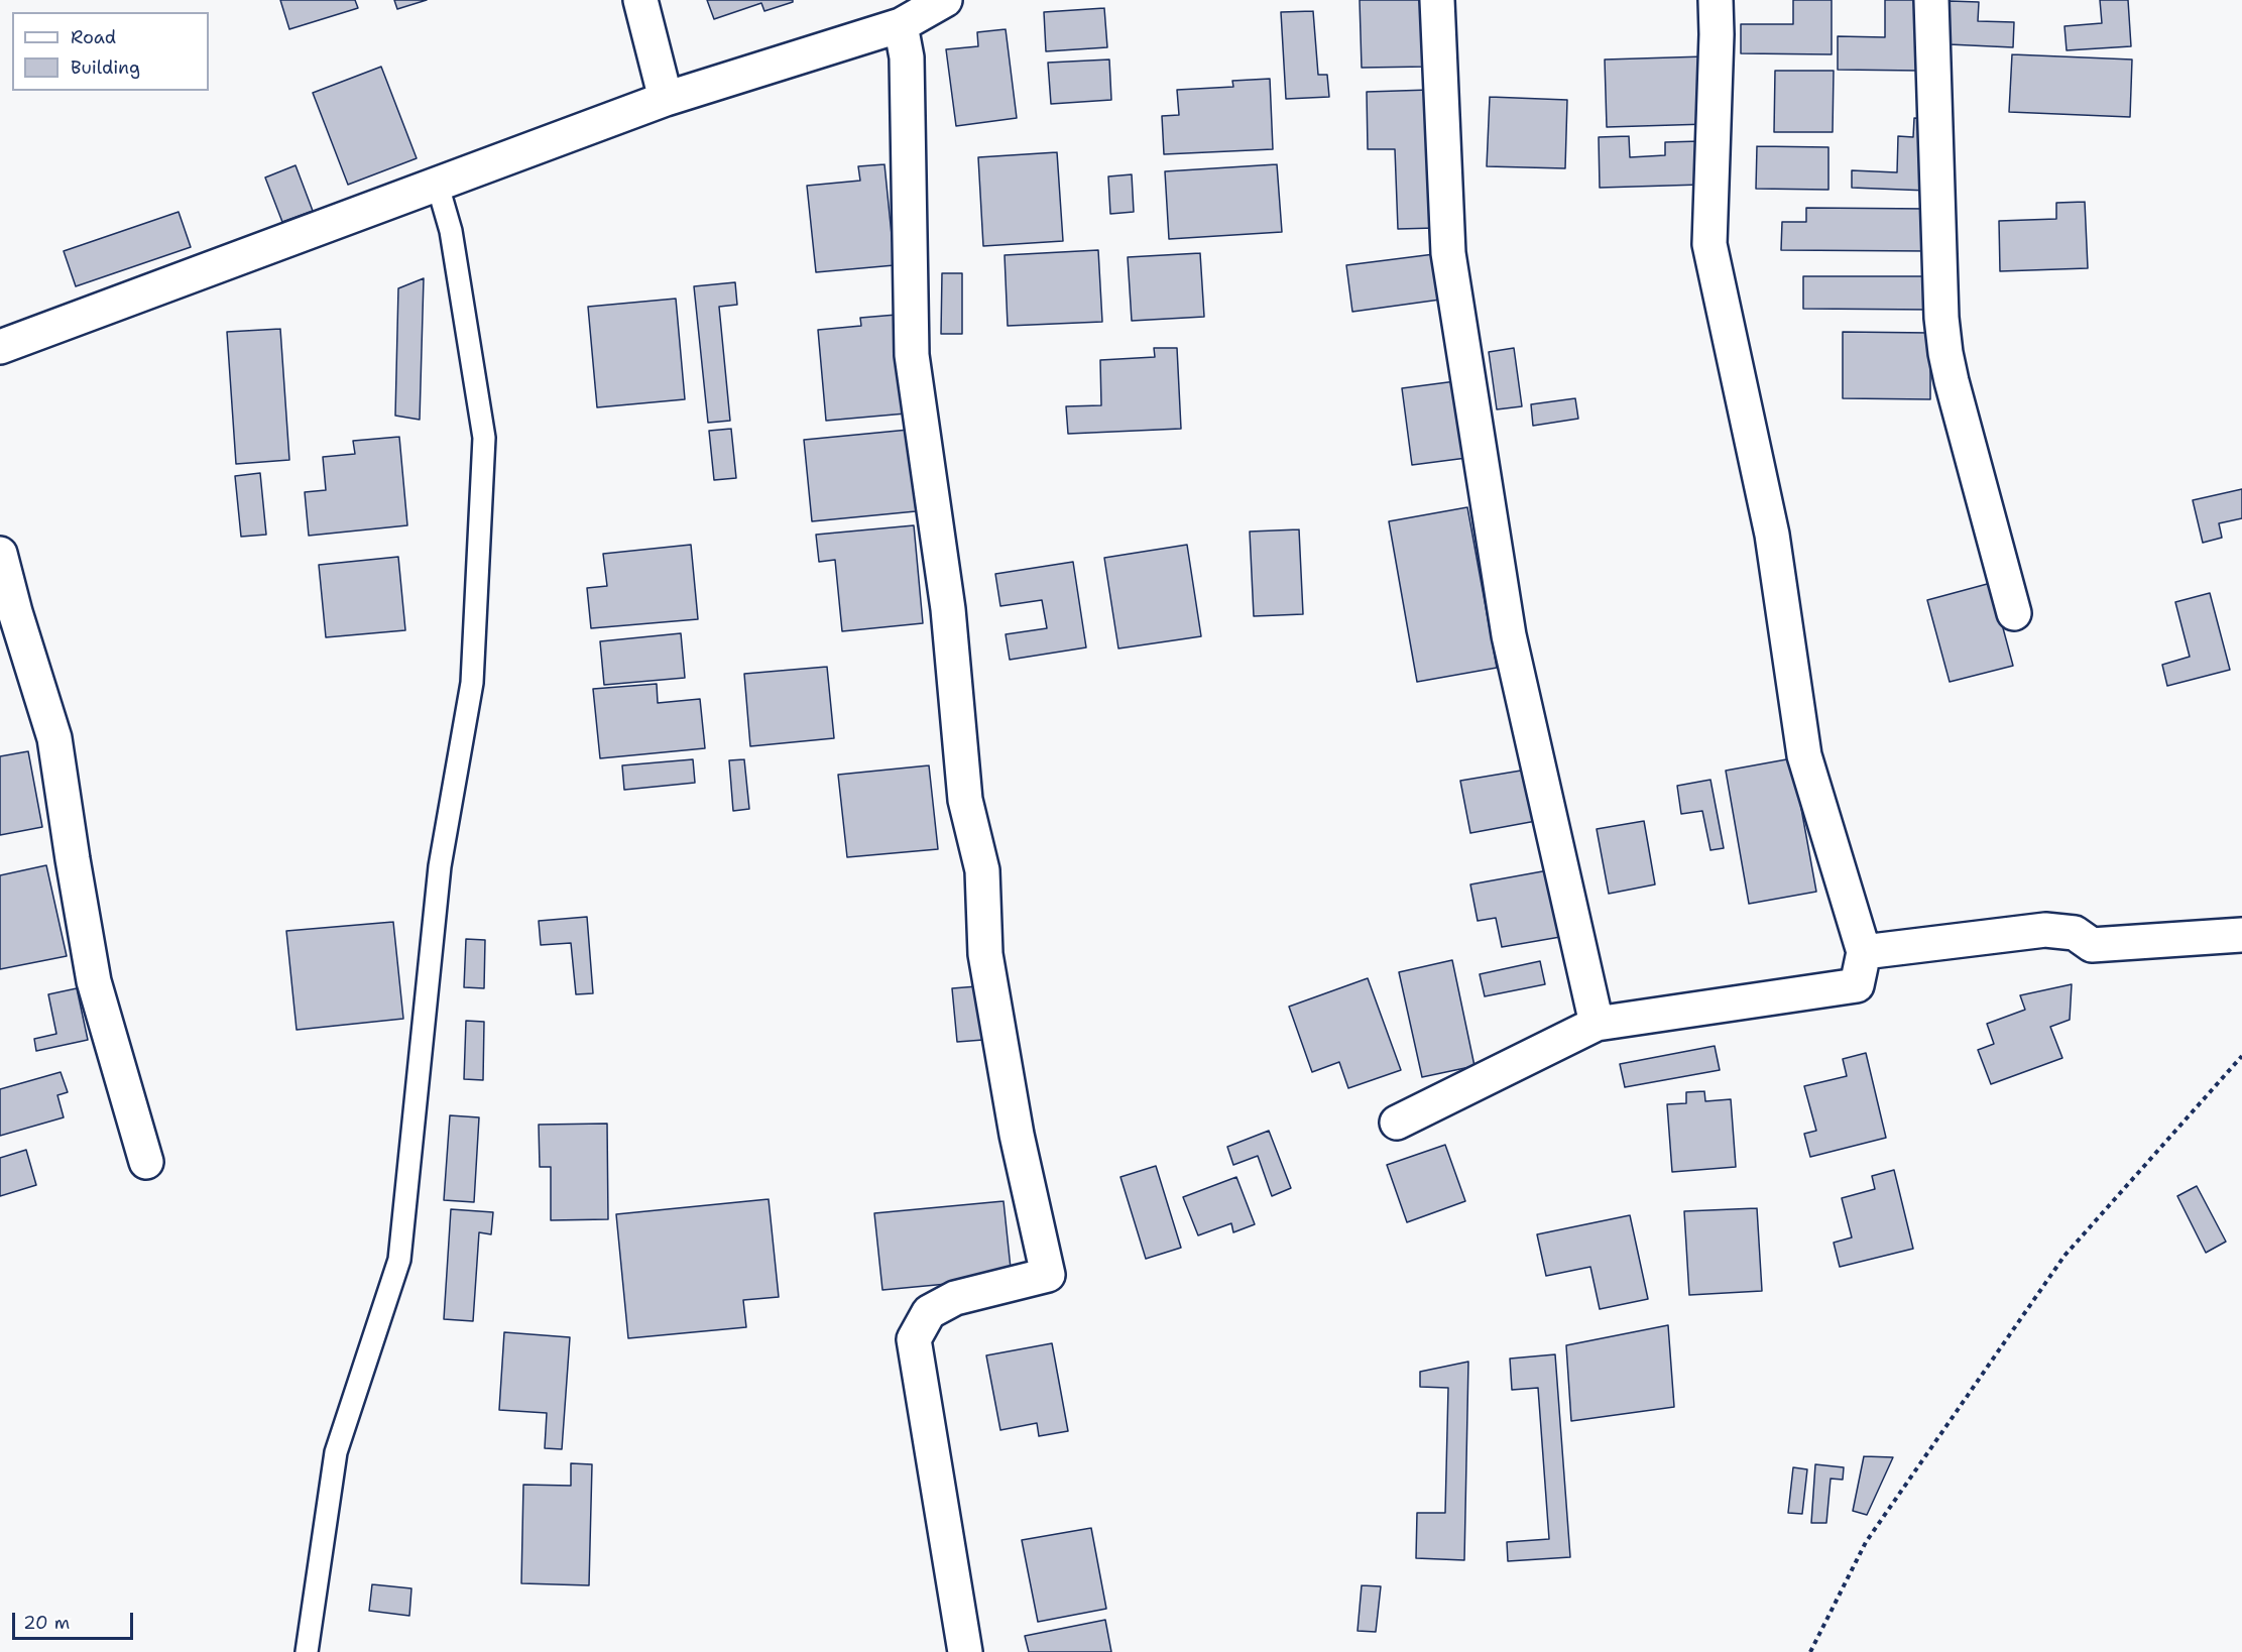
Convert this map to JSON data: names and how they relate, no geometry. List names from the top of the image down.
{
  "legend": ["Road", "Building"],
  "scale_bar": "20 m"
}
